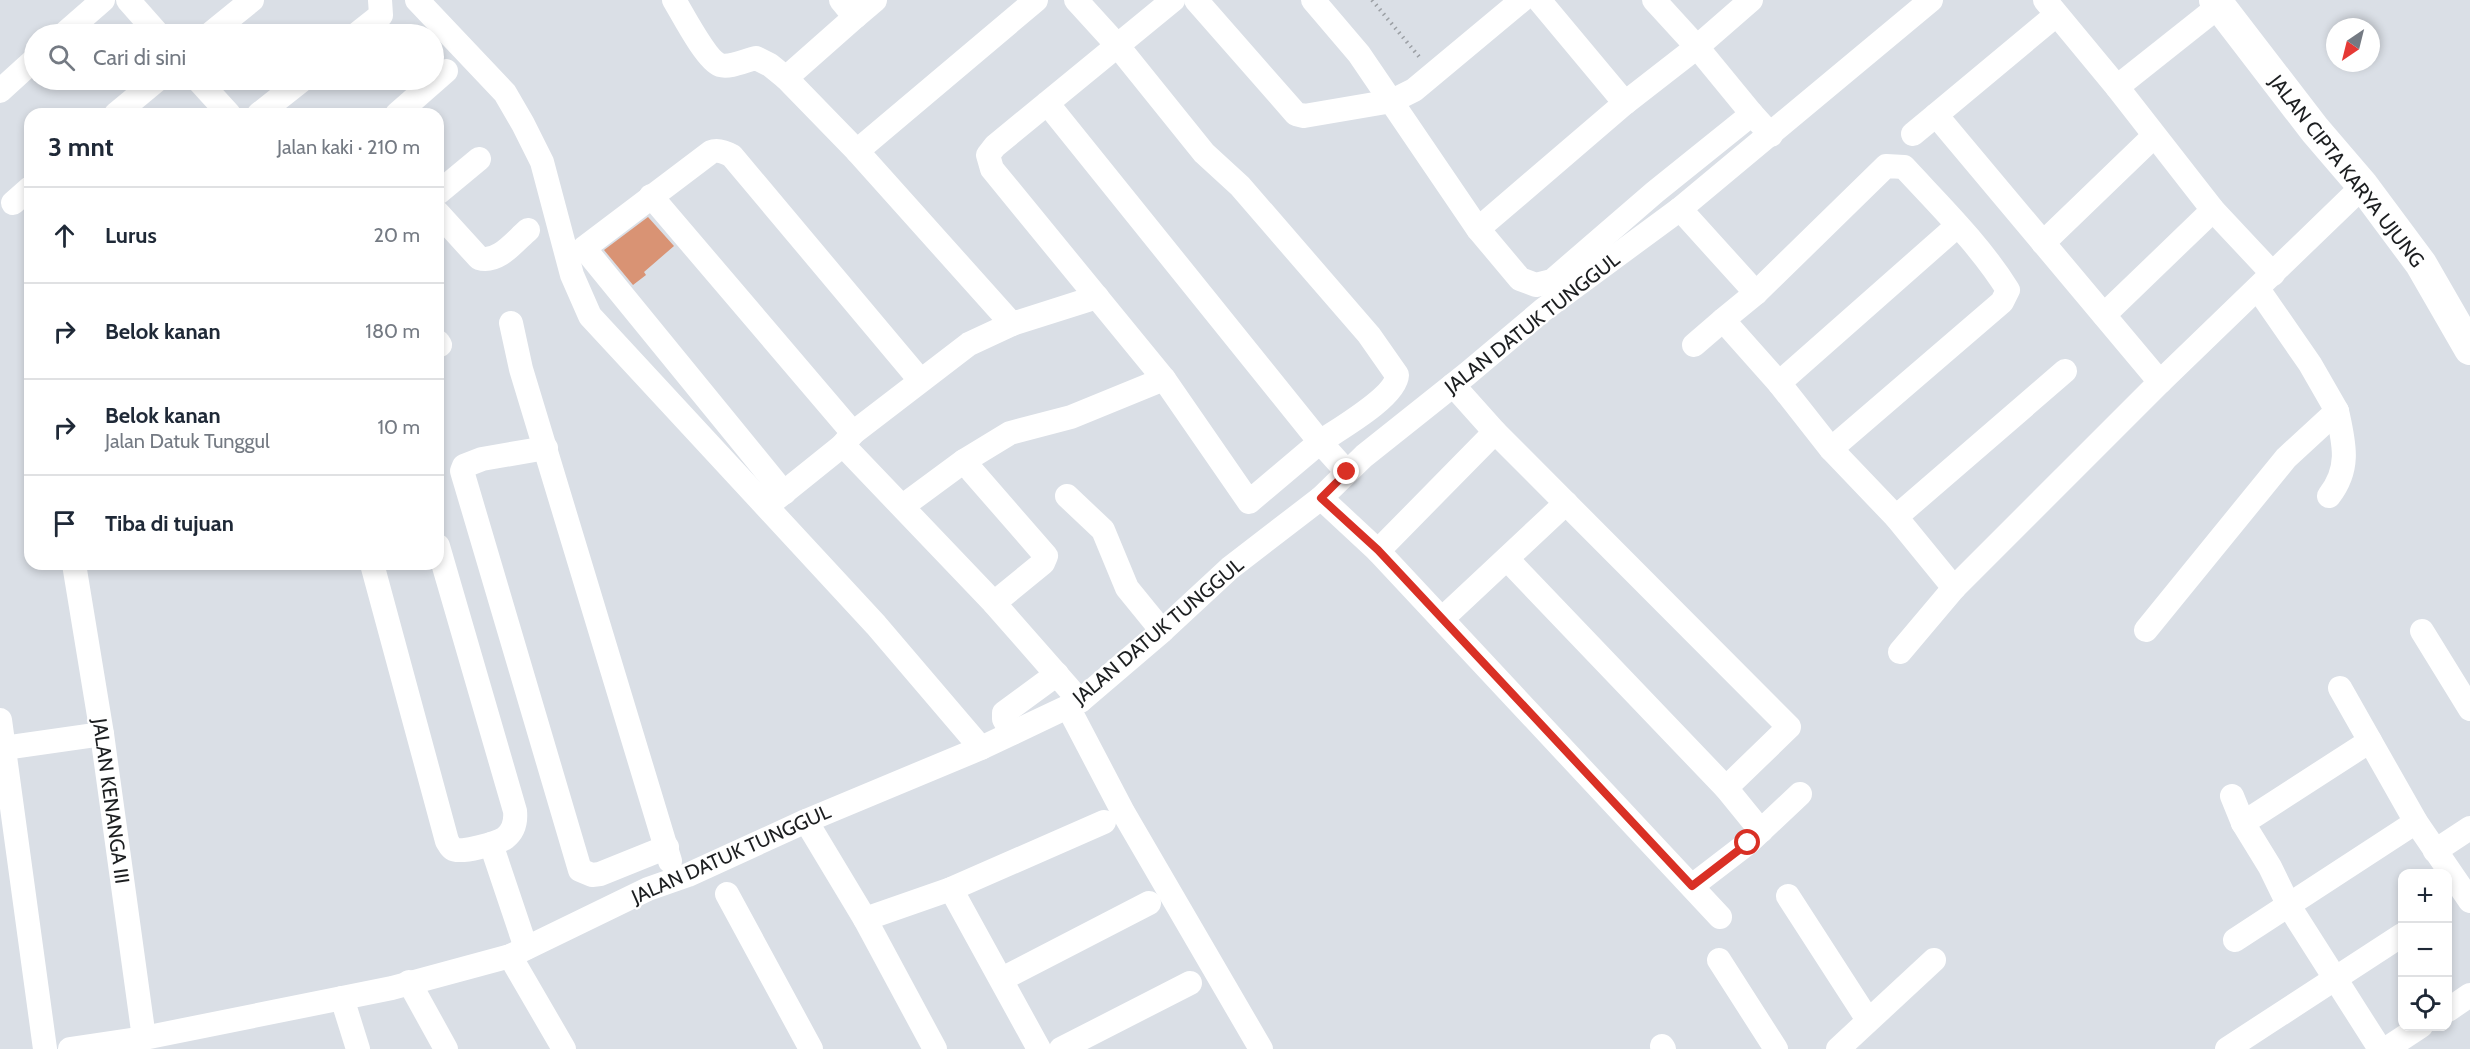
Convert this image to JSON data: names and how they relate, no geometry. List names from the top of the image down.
{
  "streets": {
    "main road": ["JALAN CIPTA KARYA UJUNG"],
    "street": ["JALAN DATUK TUNGGUL", "JALAN KENANGA III"]
  },
  "crossings": [
    ["JALAN DATUK TUNGGUL", "JALAN KENANGA III"]
  ],
  "north": "bottom left",
  "page": {
    "search": "Cari di sini",
    "heading": ["3 mnt", "Jalan kaki · 210 m"],
    "list": [
      ["Lurus", "20 m"],
      ["Belok kanan", "180 m"],
      ["Belok kanan", "Jalan Datuk Tunggul", "10 m"],
      "Tiba di tujuan"
    ],
    "map_buttons": ["+", "−"]
  }
}
